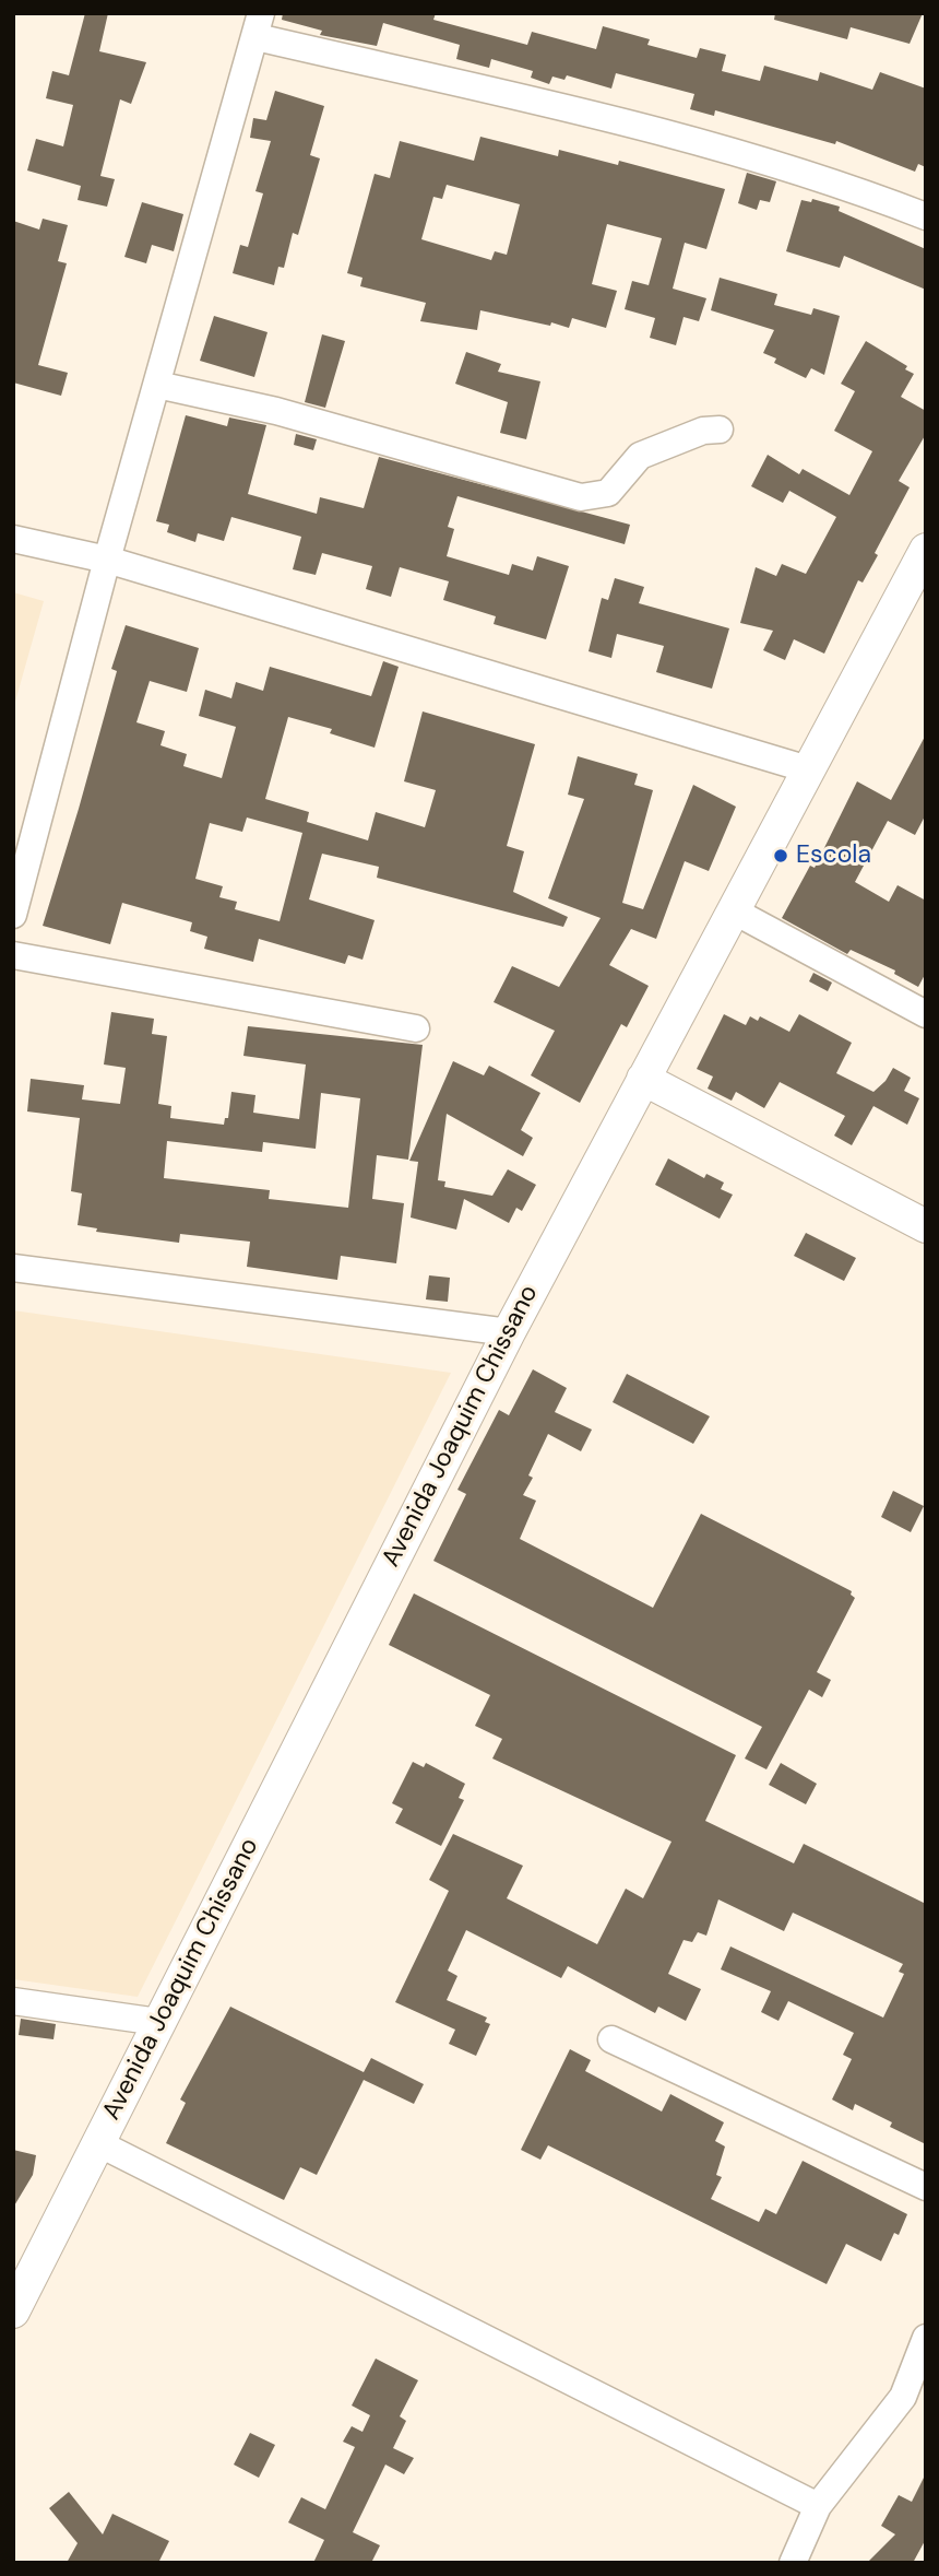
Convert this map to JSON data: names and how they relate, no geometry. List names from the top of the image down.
{
  "streets": {
    "street": ["Avenida Joaquim Chissano"]
  },
  "places": ["Escola"]
}
